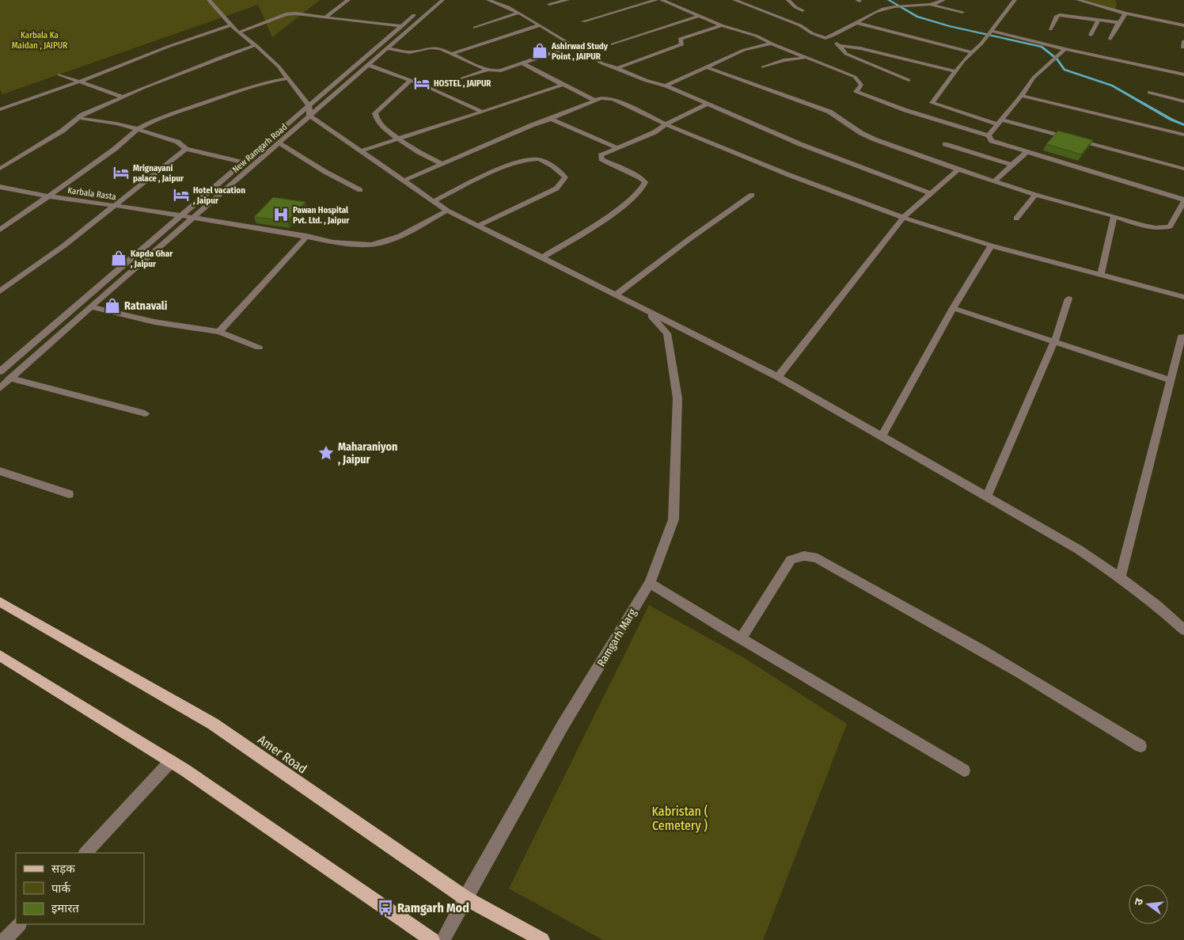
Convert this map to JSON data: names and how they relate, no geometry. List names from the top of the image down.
{
  "streets": {
    "main road": ["Amer Road"],
    "street": ["New Ramgarh Road", "Karbala Rasta", "Ramgarh Marg"]
  },
  "crossings": [
    ["New Ramgarh Road", "Karbala Rasta"],
    ["Ramgarh Marg", "Amer Road"]
  ],
  "parks": ["Karbala Ka Maidan , JAIPUR", "Kabristan ( Cemetery )"],
  "places": {
    "shop": ["Ashirwad Study Point , JAIPUR", "Kapda Ghar , Jaipur", "Ratnavali"],
    "hotel": ["HOSTEL , JAIPUR", "Mrignayani palace , Jaipur", "Hotel vacation , Jaipur"],
    "hospital": ["Pawan Hospital Pvt. Ltd. , Jaipur"],
    "place": ["Maharaniyon , Jaipur"],
    "bus stop": ["Ramgarh Mod"]
  },
  "legend": ["सड़क", "पार्क", "इमारत"],
  "north": "left"
}
